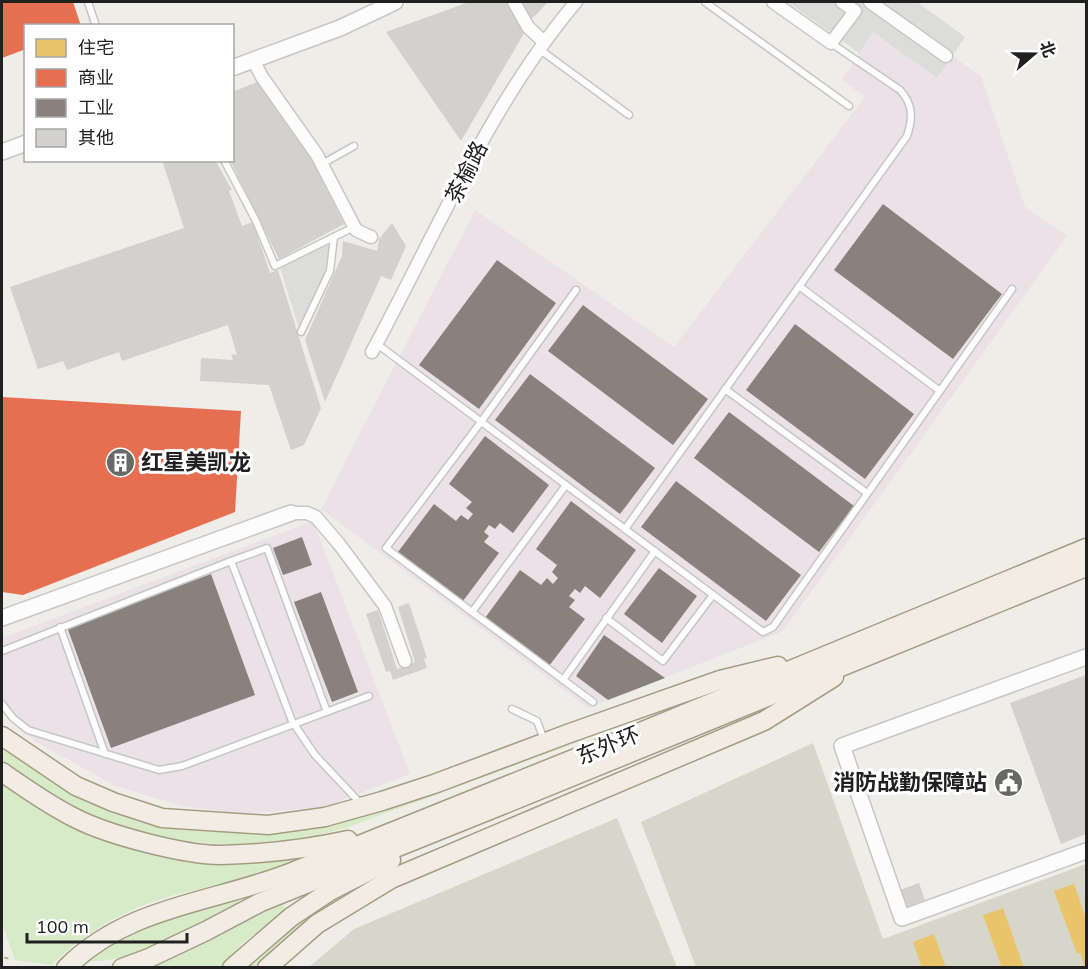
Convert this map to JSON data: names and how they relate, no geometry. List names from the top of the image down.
{
  "streets": {
    "main road": ["东外环"],
    "street": ["茶榆路"]
  },
  "places": {
    "building": ["红星美凯龙"],
    "public building": ["消防战勤保障站"]
  },
  "legend": [
    "住宅",
    "商业",
    "工业",
    "其他"
  ],
  "scale_bar": "100 m",
  "north": "right"
}
